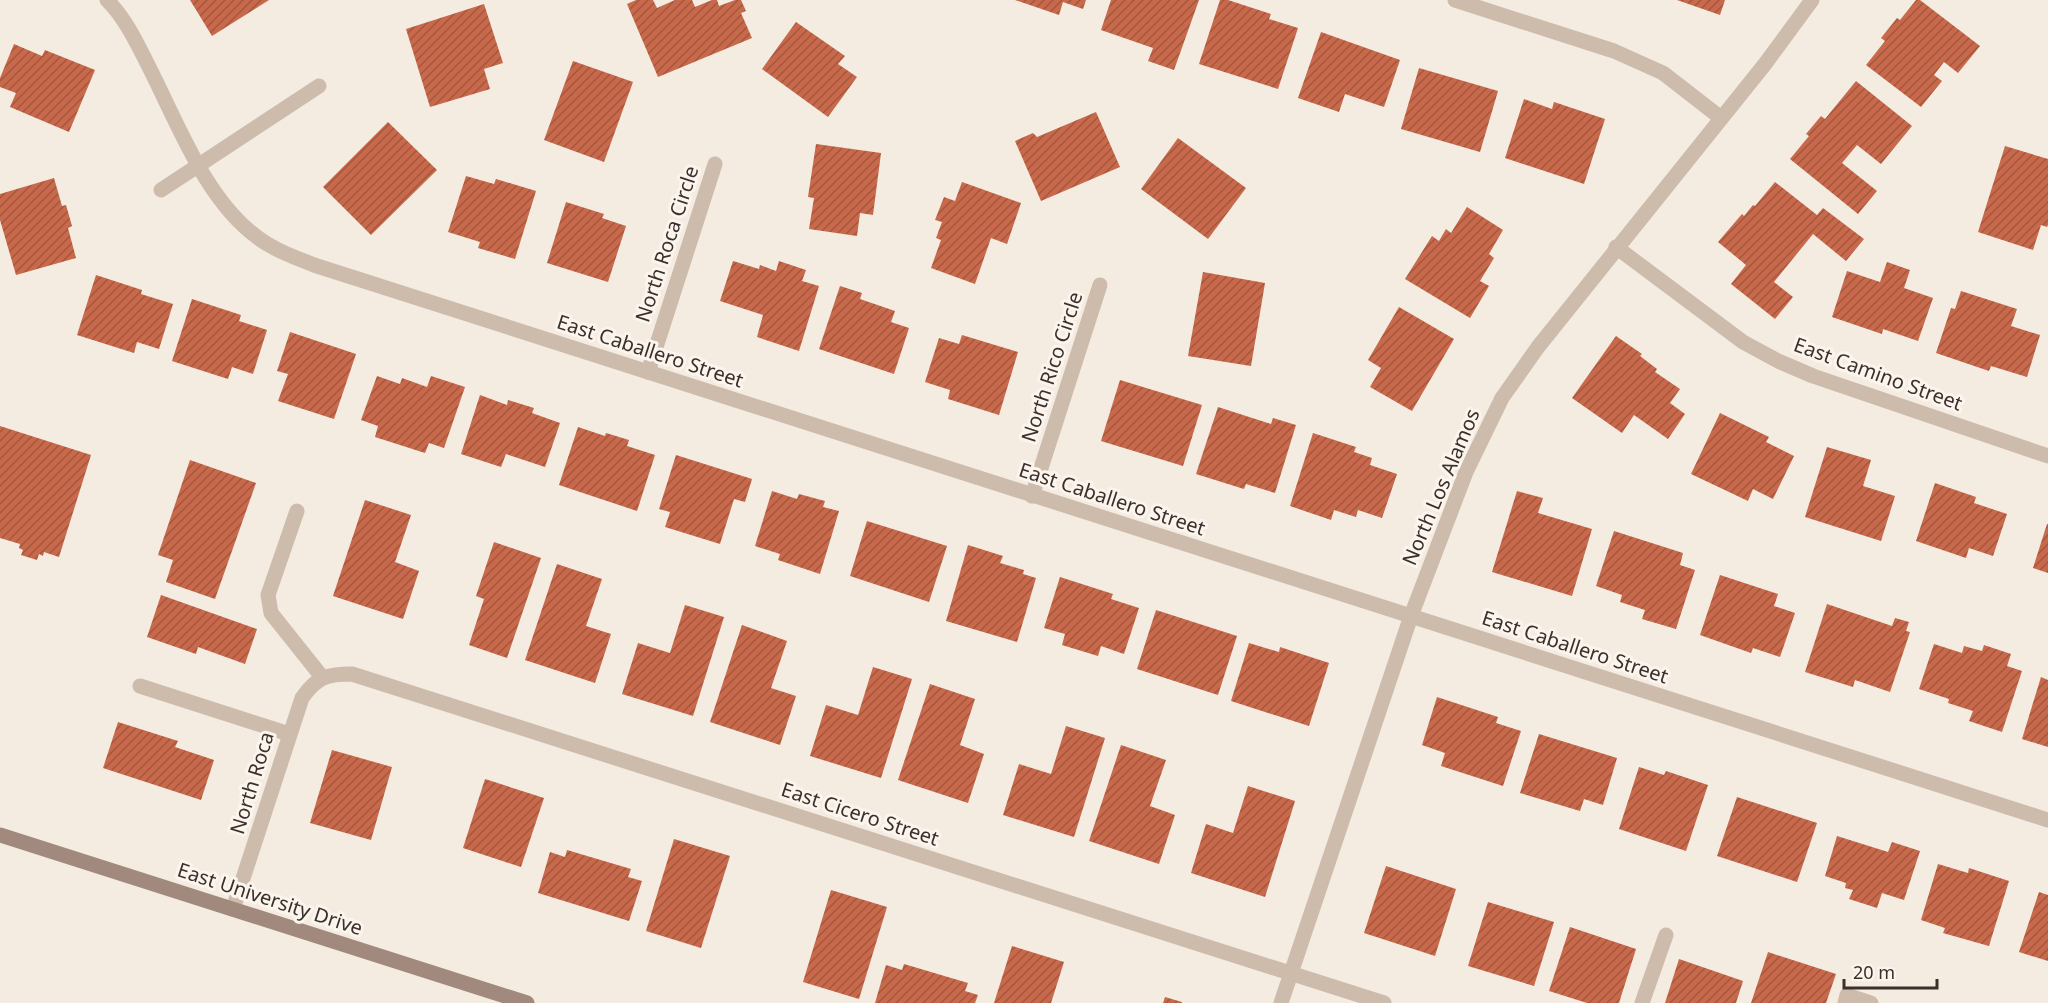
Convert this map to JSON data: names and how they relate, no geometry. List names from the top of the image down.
{
  "streets": {
    "main road": ["East University Drive"],
    "street": [
      "North Roca Circle",
      "East Caballero Street",
      "North Rico Circle",
      "East Camino Street",
      "North Los Alamos",
      "North Roca",
      "East Cicero Street"
    ]
  },
  "crossings": [
    ["North Roca Circle", "East Caballero Street"],
    ["East Caballero Street", "North Rico Circle"],
    ["East Caballero Street", "North Los Alamos"],
    ["East Camino Street", "North Los Alamos"],
    ["North Los Alamos", "East Cicero Street"],
    ["North Roca", "East Cicero Street"],
    ["North Roca", "East University Drive"]
  ],
  "scale_bar": "20 m"
}
